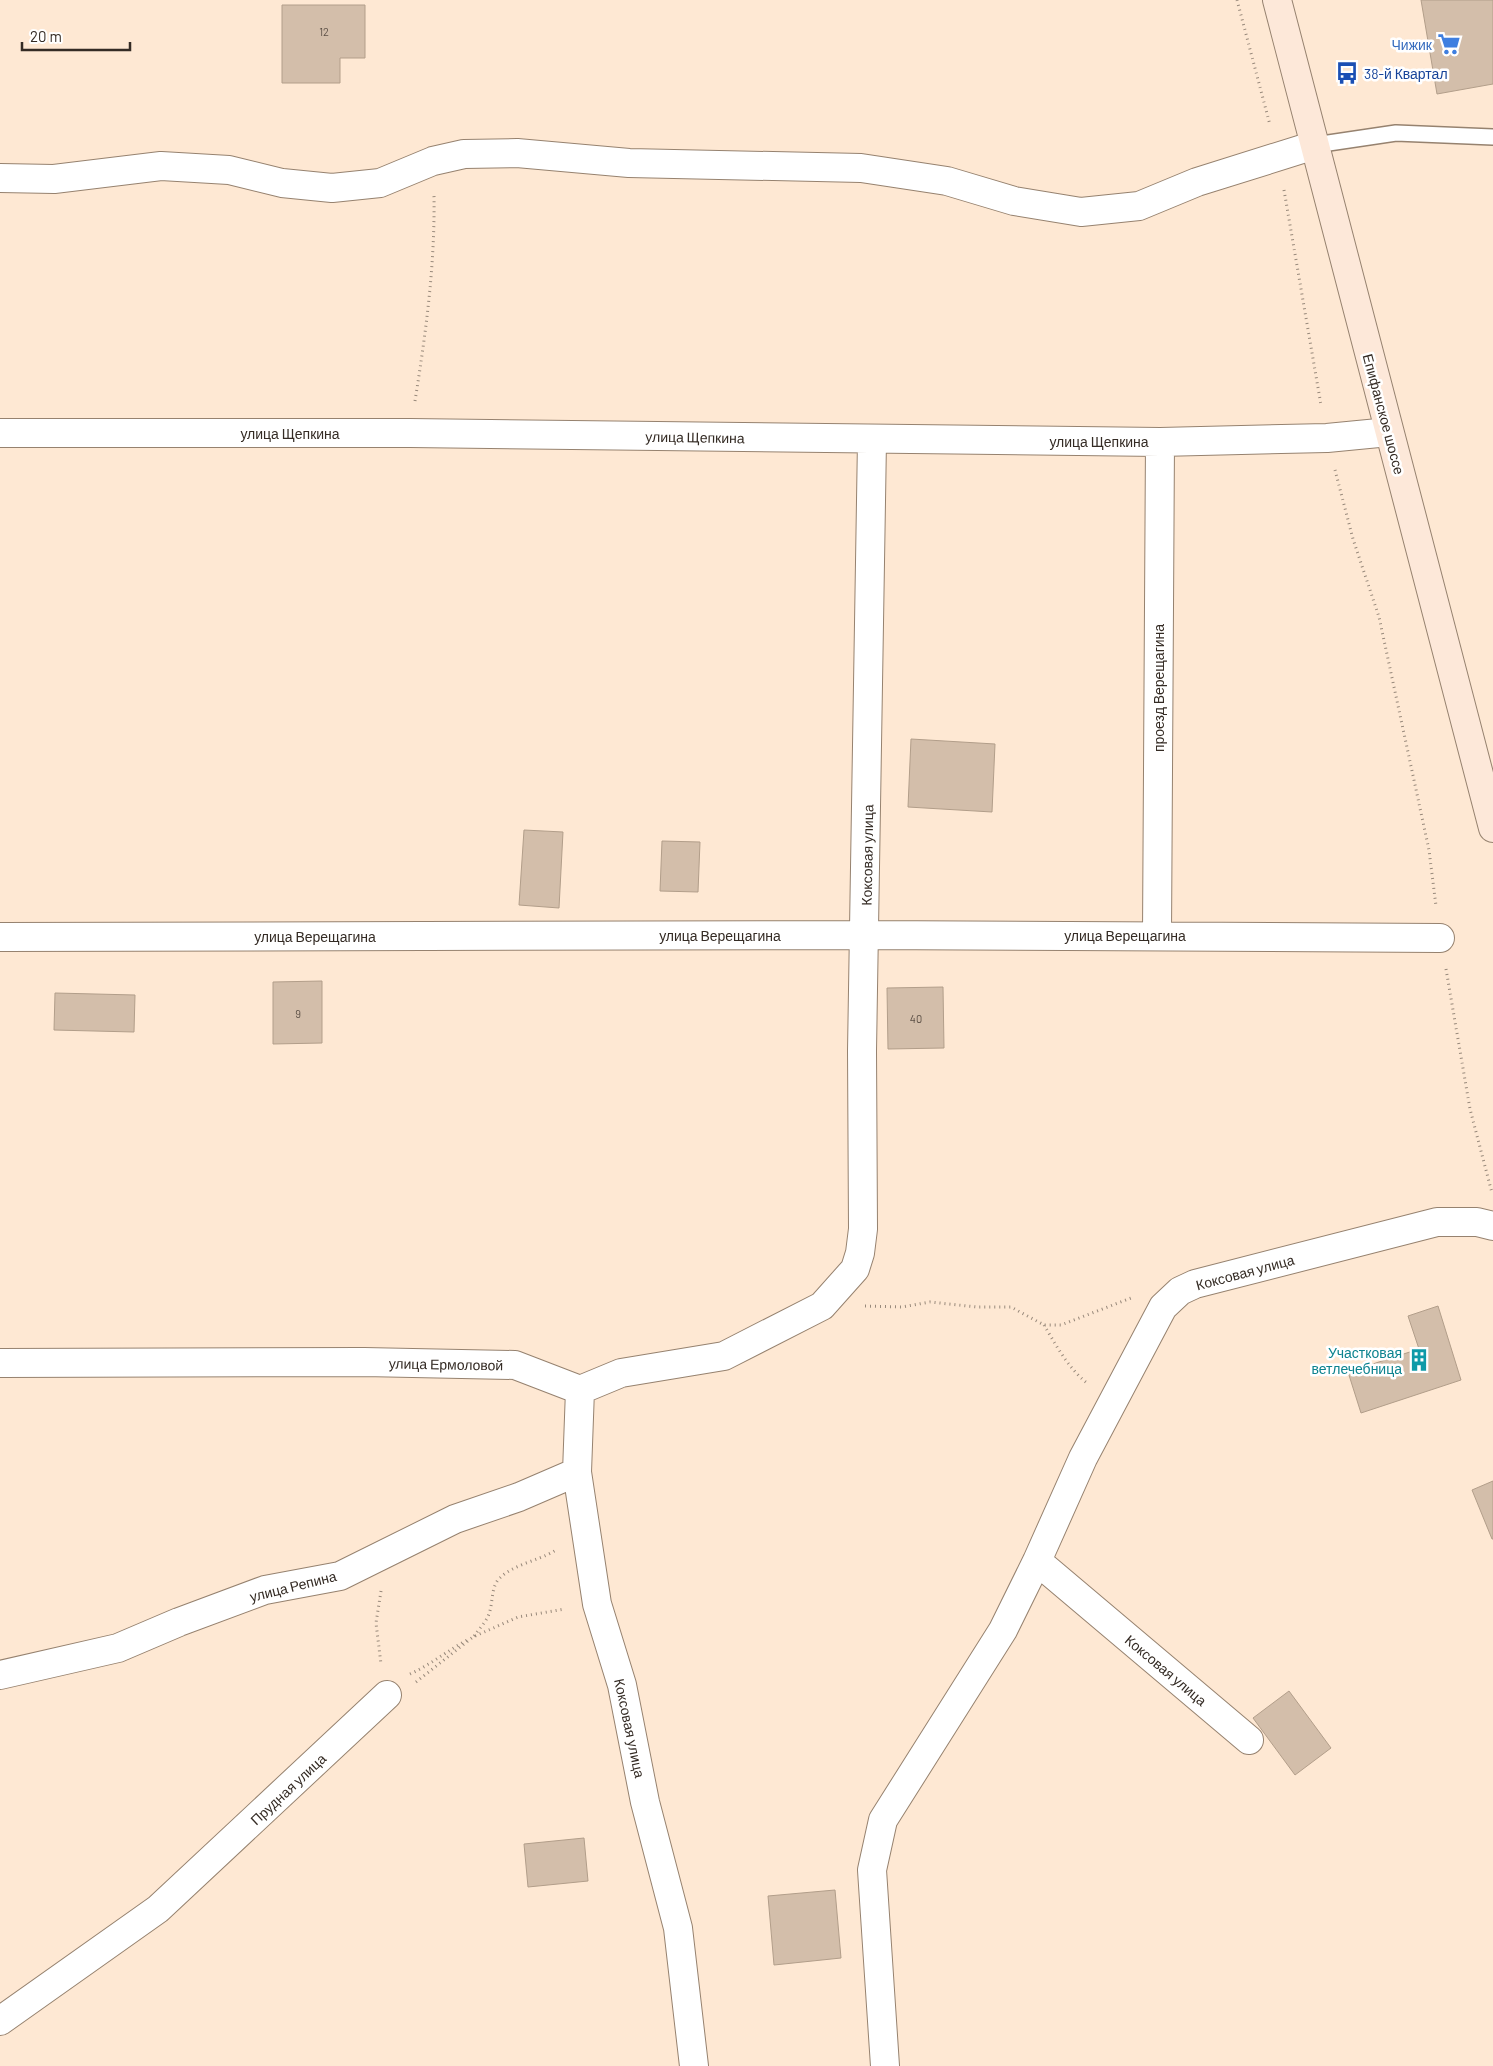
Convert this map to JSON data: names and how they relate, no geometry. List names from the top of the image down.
{
  "streets": {
    "main road": ["Епифанское шоссе"],
    "street": [
      "улица Щепкина",
      "проезд Верещагина",
      "Коксовая улица",
      "улица Верещагина",
      "улица Ермоловой",
      "улица Репина",
      "Прудная улица"
    ]
  },
  "crossings": [
    ["Епифанское шоссе", "улица Щепкина"],
    ["улица Щепкина", "проезд Верещагина"],
    ["улица Щепкина", "Коксовая улица"],
    ["проезд Верещагина", "улица Верещагина"],
    ["Коксовая улица", "улица Верещагина"],
    ["Коксовая улица", "улица Ермоловой"],
    ["Коксовая улица", "улица Репина"]
  ],
  "places": {
    "supermarket": ["Чижик"],
    "bus stop": ["38-й Квартал"],
    "building": ["Участковая ветлечебница"]
  },
  "house_numbers": ["12", "9", "40"],
  "scale_bar": "20 m"
}
